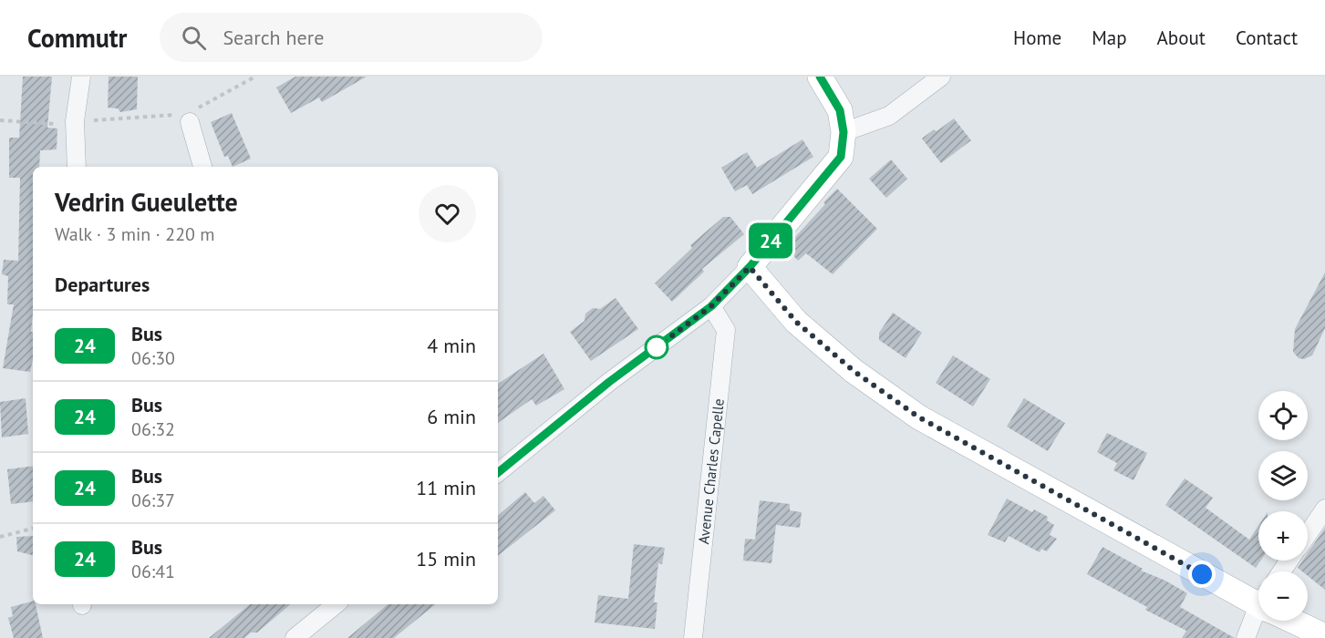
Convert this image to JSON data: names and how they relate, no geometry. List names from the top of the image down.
{
  "streets": {
    "street": ["Avenue Charles Capelle"]
  },
  "lines": ["bus line 24"],
  "page": {
    "header": "Commutr",
    "search": "Search here",
    "nav": [
      "Home",
      "Map",
      "About",
      "Contact"
    ],
    "on_map": "24",
    "heading": [
      ["Vedrin Gueulette", "Walk · 3 min · 220 m"],
      "Departures"
    ],
    "list": [
      {
        "mark": "24",
        "name": "Bus",
        "note": "06:30",
        "value": "4 min"
      },
      {
        "mark": "24",
        "name": "Bus",
        "note": "06:32",
        "value": "6 min"
      },
      {
        "mark": "24",
        "name": "Bus",
        "note": "06:37",
        "value": "11 min"
      },
      {
        "mark": "24",
        "name": "Bus",
        "note": "06:41",
        "value": "15 min"
      }
    ],
    "map_buttons": ["+", "−"]
  }
}
